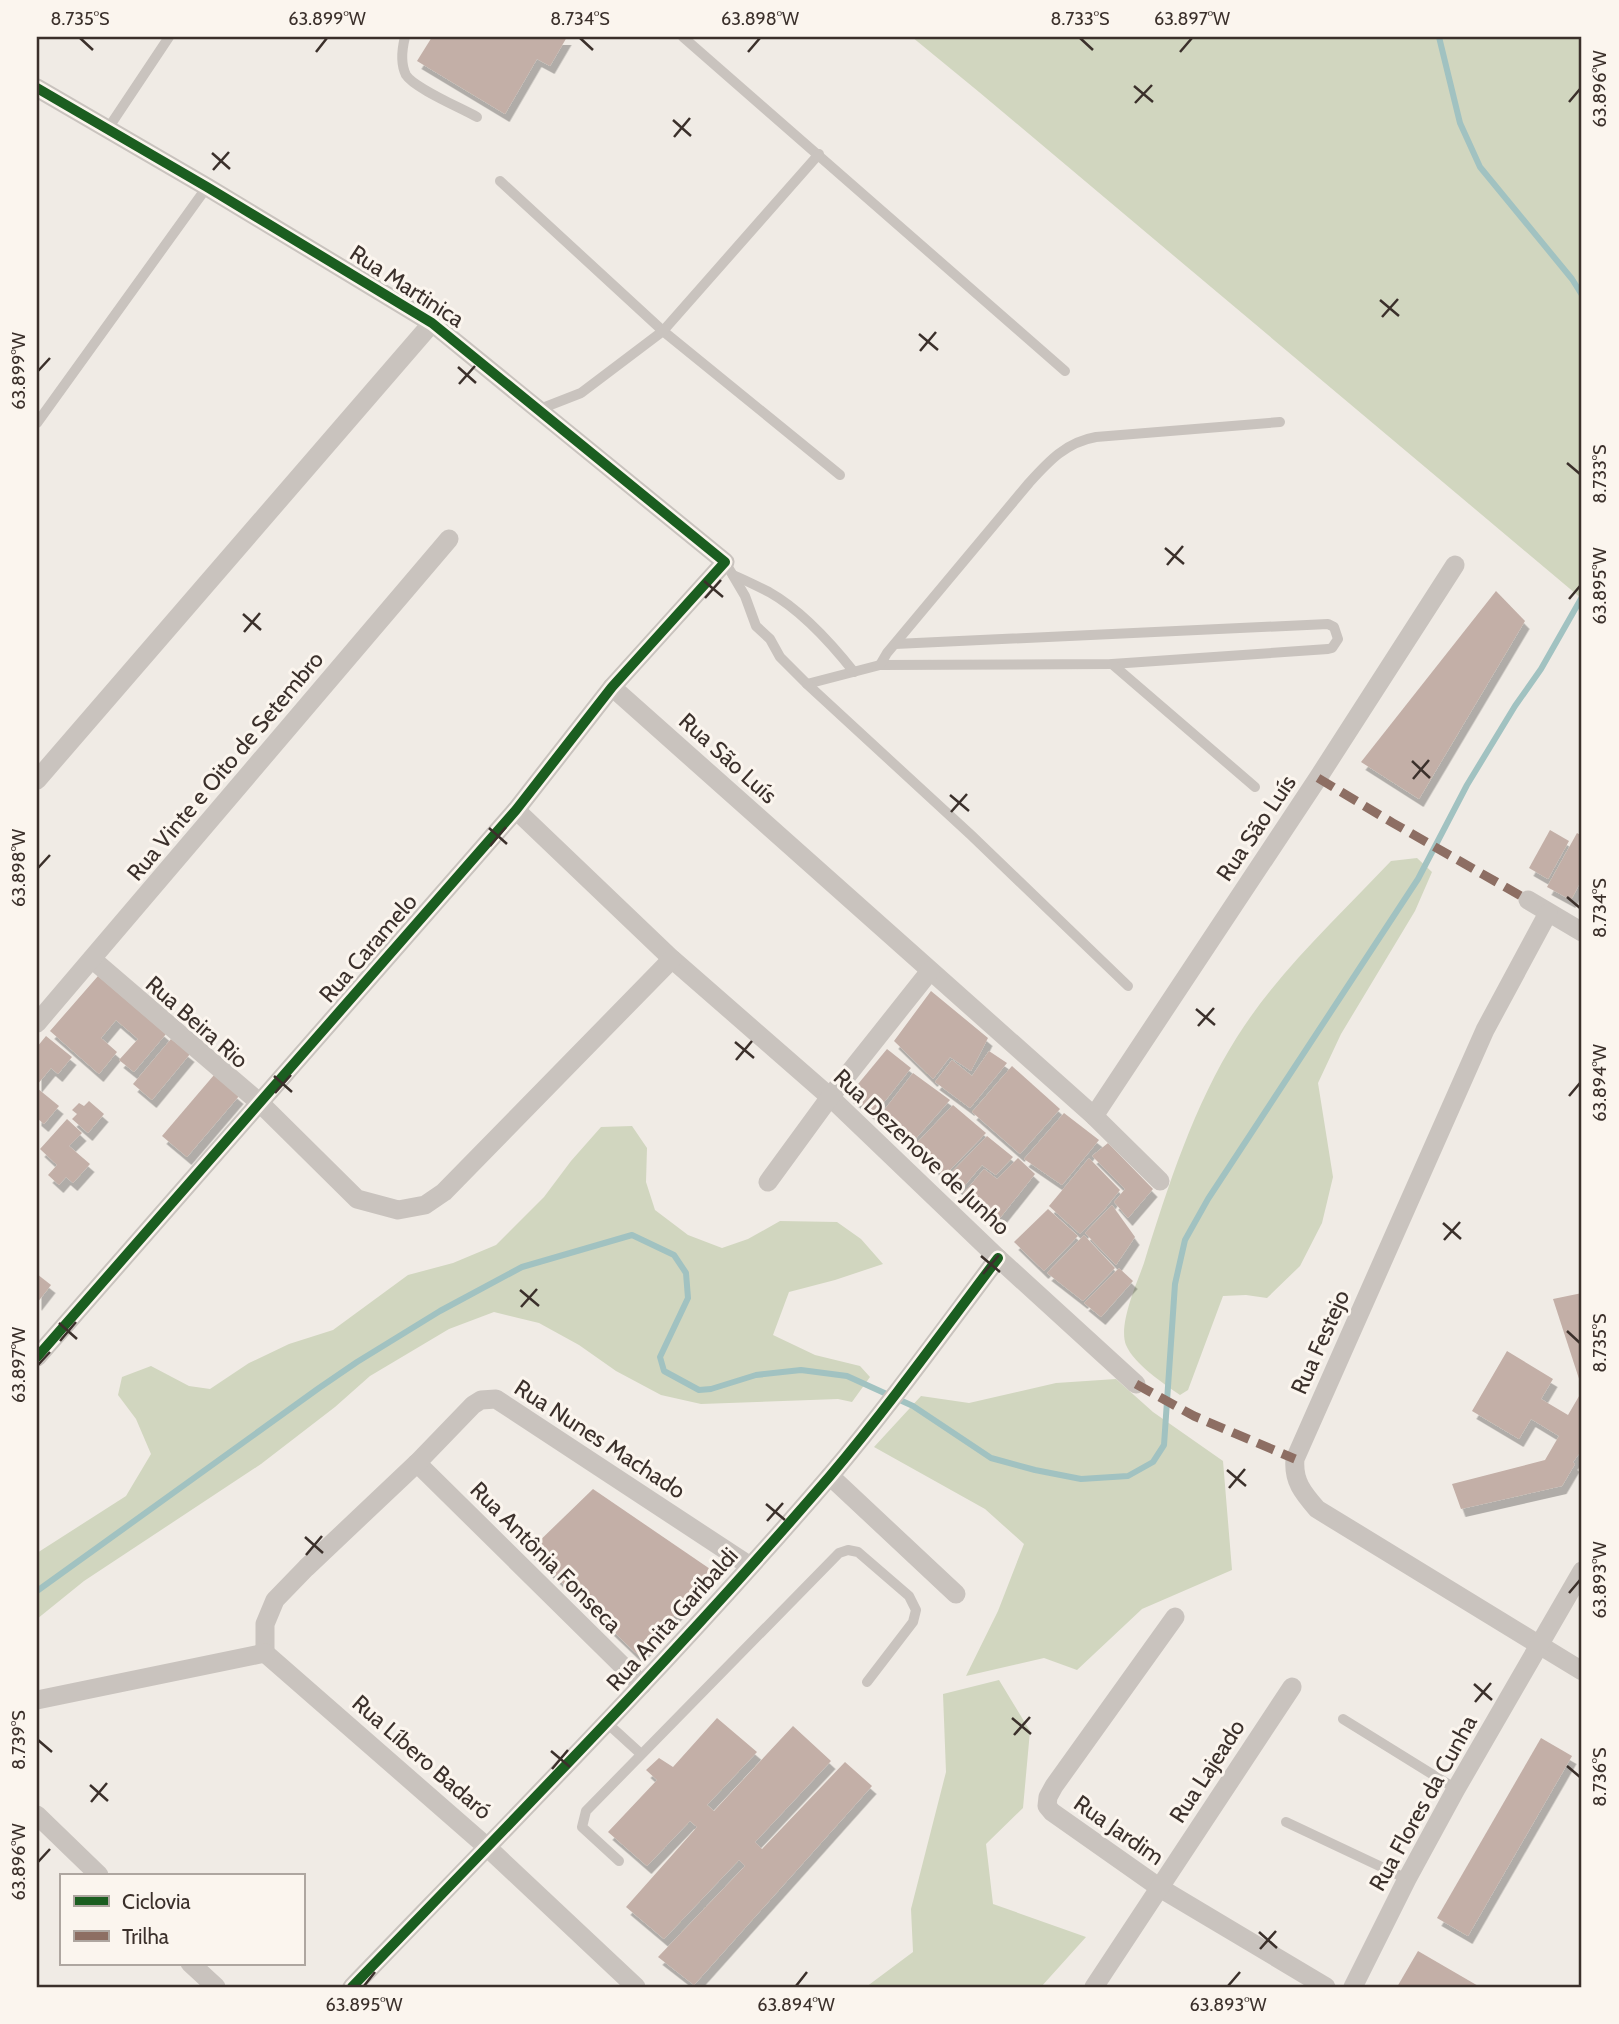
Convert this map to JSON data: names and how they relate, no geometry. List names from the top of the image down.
{
  "streets": {
    "street": [
      "Rua Martinica",
      "Rua São Luís",
      "Rua Vinte e Oito de Setembro",
      "Rua Caramelo",
      "Rua Beira Rio",
      "Rua Dezenove de Junho",
      "Rua Festejo",
      "Rua Nunes Machado",
      "Rua Antônia Fonseca",
      "Rua Anita Garibaldi",
      "Rua Líbero Badaró",
      "Rua Lajeado",
      "Rua Flores da Cunha",
      "Rua Jardim"
    ]
  },
  "crossings": [
    ["Rua Martinica", "Rua Caramelo"],
    ["Rua São Luís", "Rua Caramelo"],
    ["Rua Vinte e Oito de Setembro", "Rua Beira Rio"],
    ["Rua Caramelo", "Rua Beira Rio"],
    ["Rua Caramelo", "Rua Dezenove de Junho"],
    ["Rua Beira Rio", "Rua Dezenove de Junho"],
    ["Rua Dezenove de Junho", "Rua Anita Garibaldi"],
    ["Rua Festejo", "Rua Flores da Cunha"],
    ["Rua Nunes Machado", "Rua Antônia Fonseca"],
    ["Rua Nunes Machado", "Rua Anita Garibaldi"],
    ["Rua Nunes Machado", "Rua Líbero Badaró"],
    ["Rua Antônia Fonseca", "Rua Anita Garibaldi"],
    ["Rua Anita Garibaldi", "Rua Líbero Badaró"],
    ["Rua Lajeado", "Rua Jardim"]
  ],
  "legend": ["Ciclovia", "Trilha"],
  "coordinates": [
    "8.735°S",
    "63.899°W",
    "8.734°S",
    "63.898°W",
    "8.733°S",
    "63.897°W",
    "63.896°W",
    "63.895°W",
    "63.894°W",
    "63.893°W",
    "8.739°S",
    "8.736°S"
  ]
}
